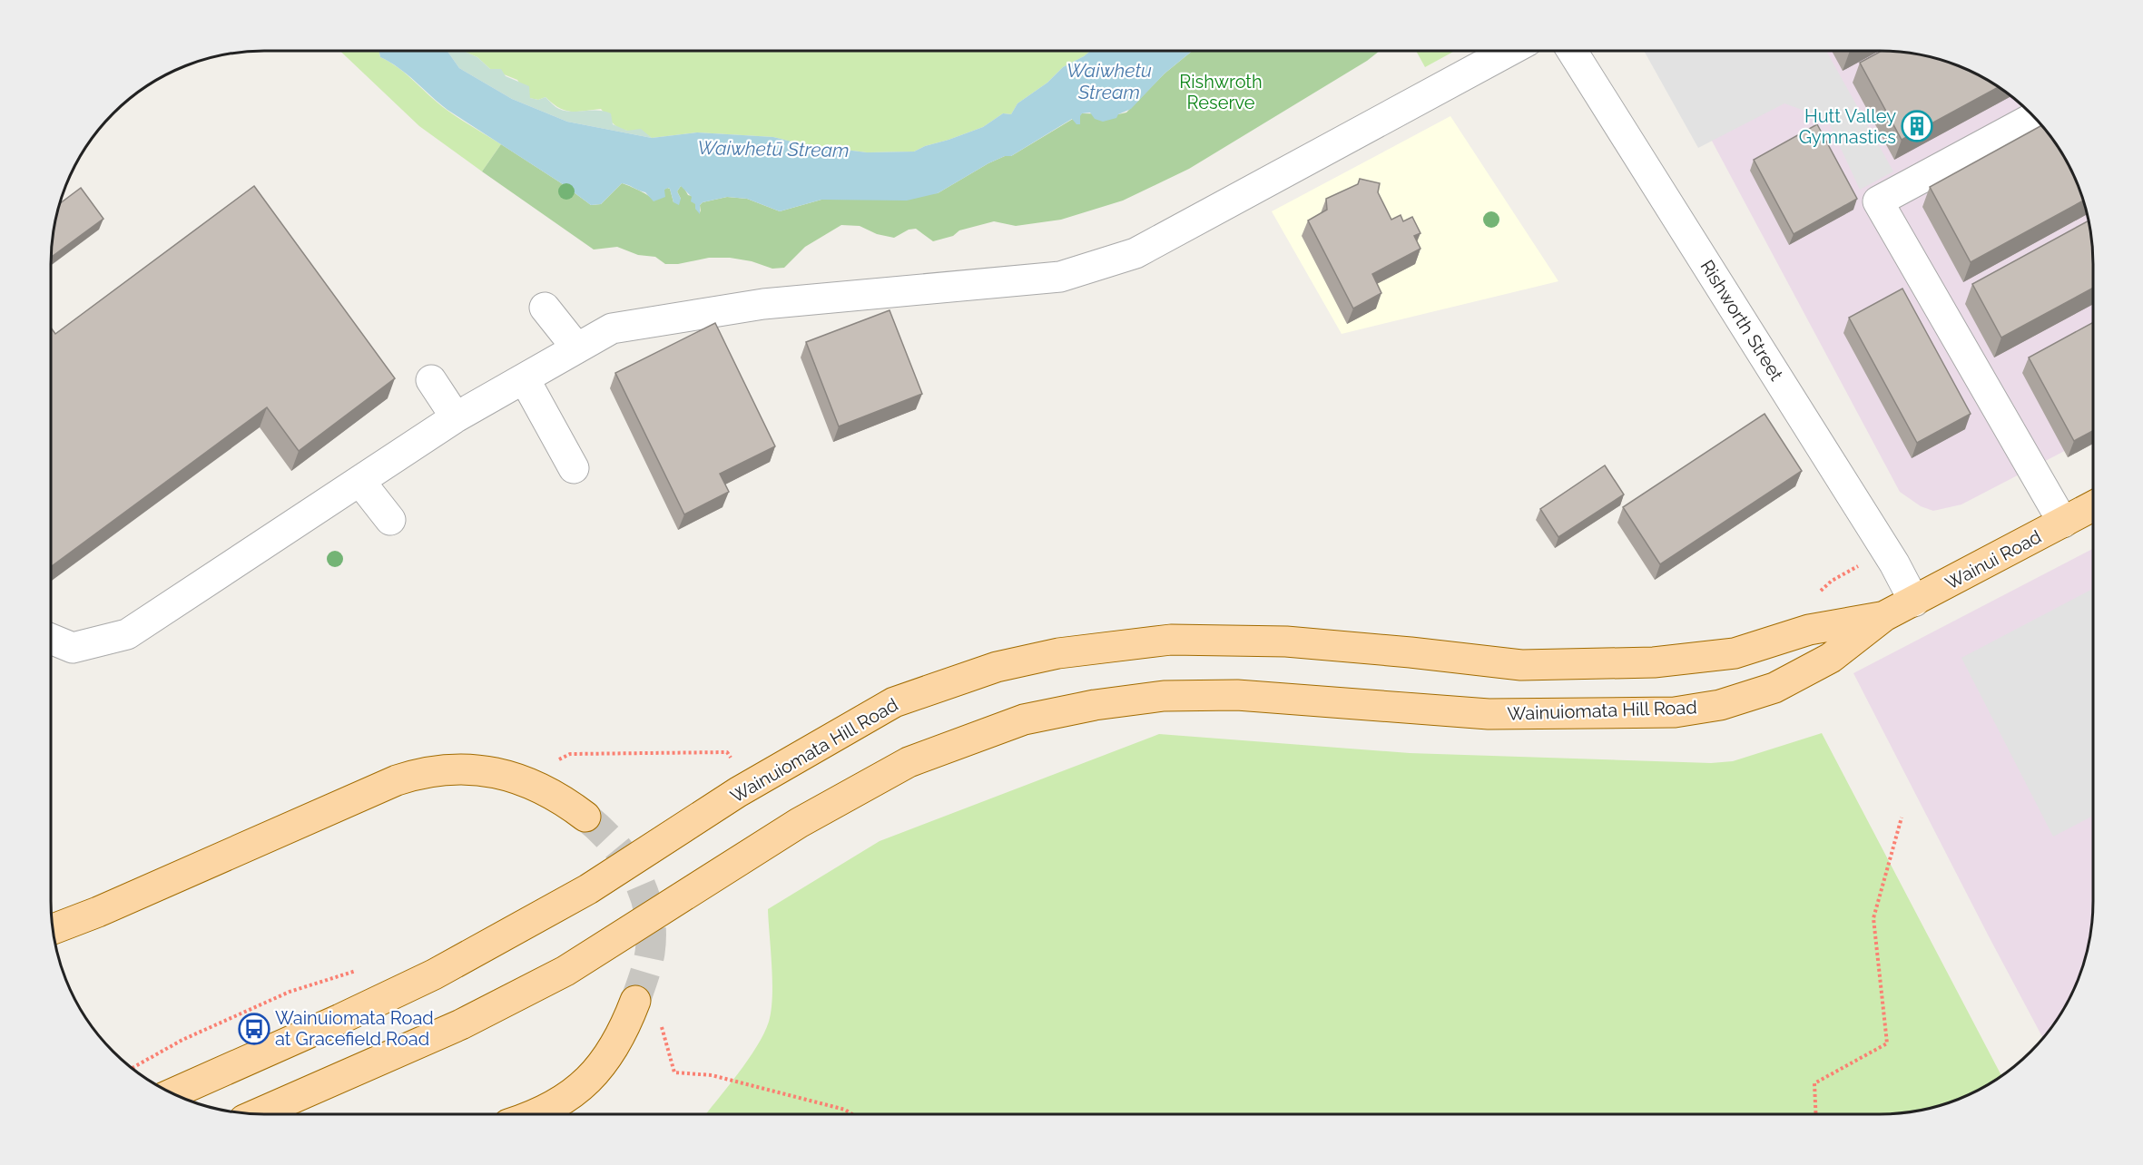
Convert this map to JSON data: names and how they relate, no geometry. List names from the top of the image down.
{
  "streets": {
    "main road": ["Wainui Road", "Wainuiomata Hill Road"],
    "street": ["Rishworth Street"]
  },
  "crossings": [
    ["Rishworth Street", "Wainui Road"],
    ["Wainui Road", "Wainuiomata Hill Road"]
  ],
  "water": ["Waiwhetu Stream", "Waiwhetū Stream"],
  "parks": ["Rishwroth Reserve"],
  "places": {
    "building": ["Hutt Valley Gymnastics"],
    "bus stop": ["Wainuiomata Road at Gracefield Road"]
  }
}
